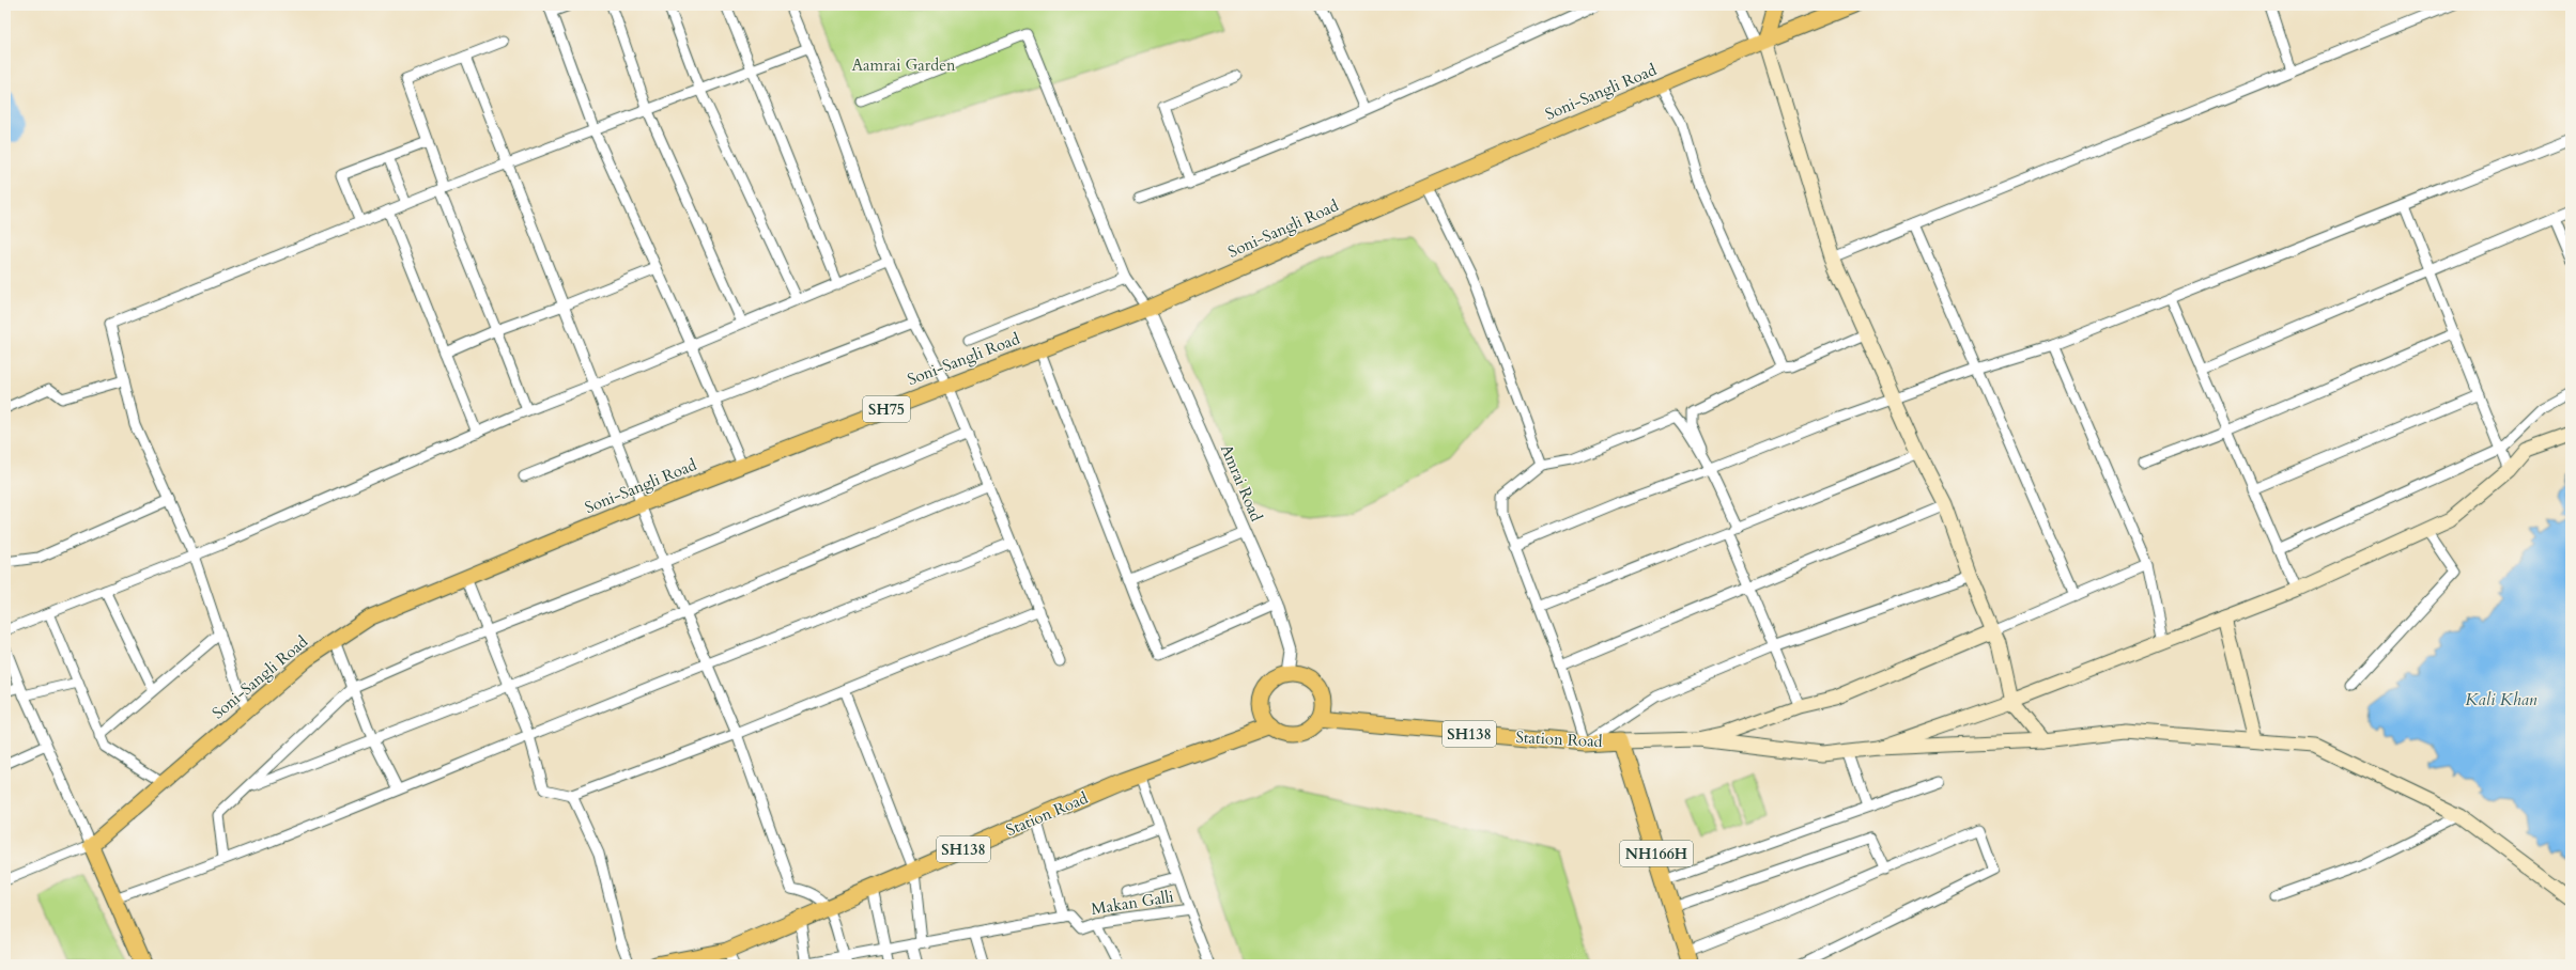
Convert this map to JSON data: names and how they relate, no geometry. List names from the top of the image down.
{
  "streets": {
    "highway": ["SH138", "Station Road", "NH166H"],
    "main road": ["Soni-Sangli Road", "SH75"],
    "street": ["Amrai Road", "Makan Galli"]
  },
  "crossings": [
    ["Soni-Sangli Road", "Amrai Road"],
    ["Amrai Road", "Station Road"],
    ["Station Road", "NH166H"]
  ],
  "water": ["Kali Khan"],
  "parks": ["Aamrai Garden"]
}
